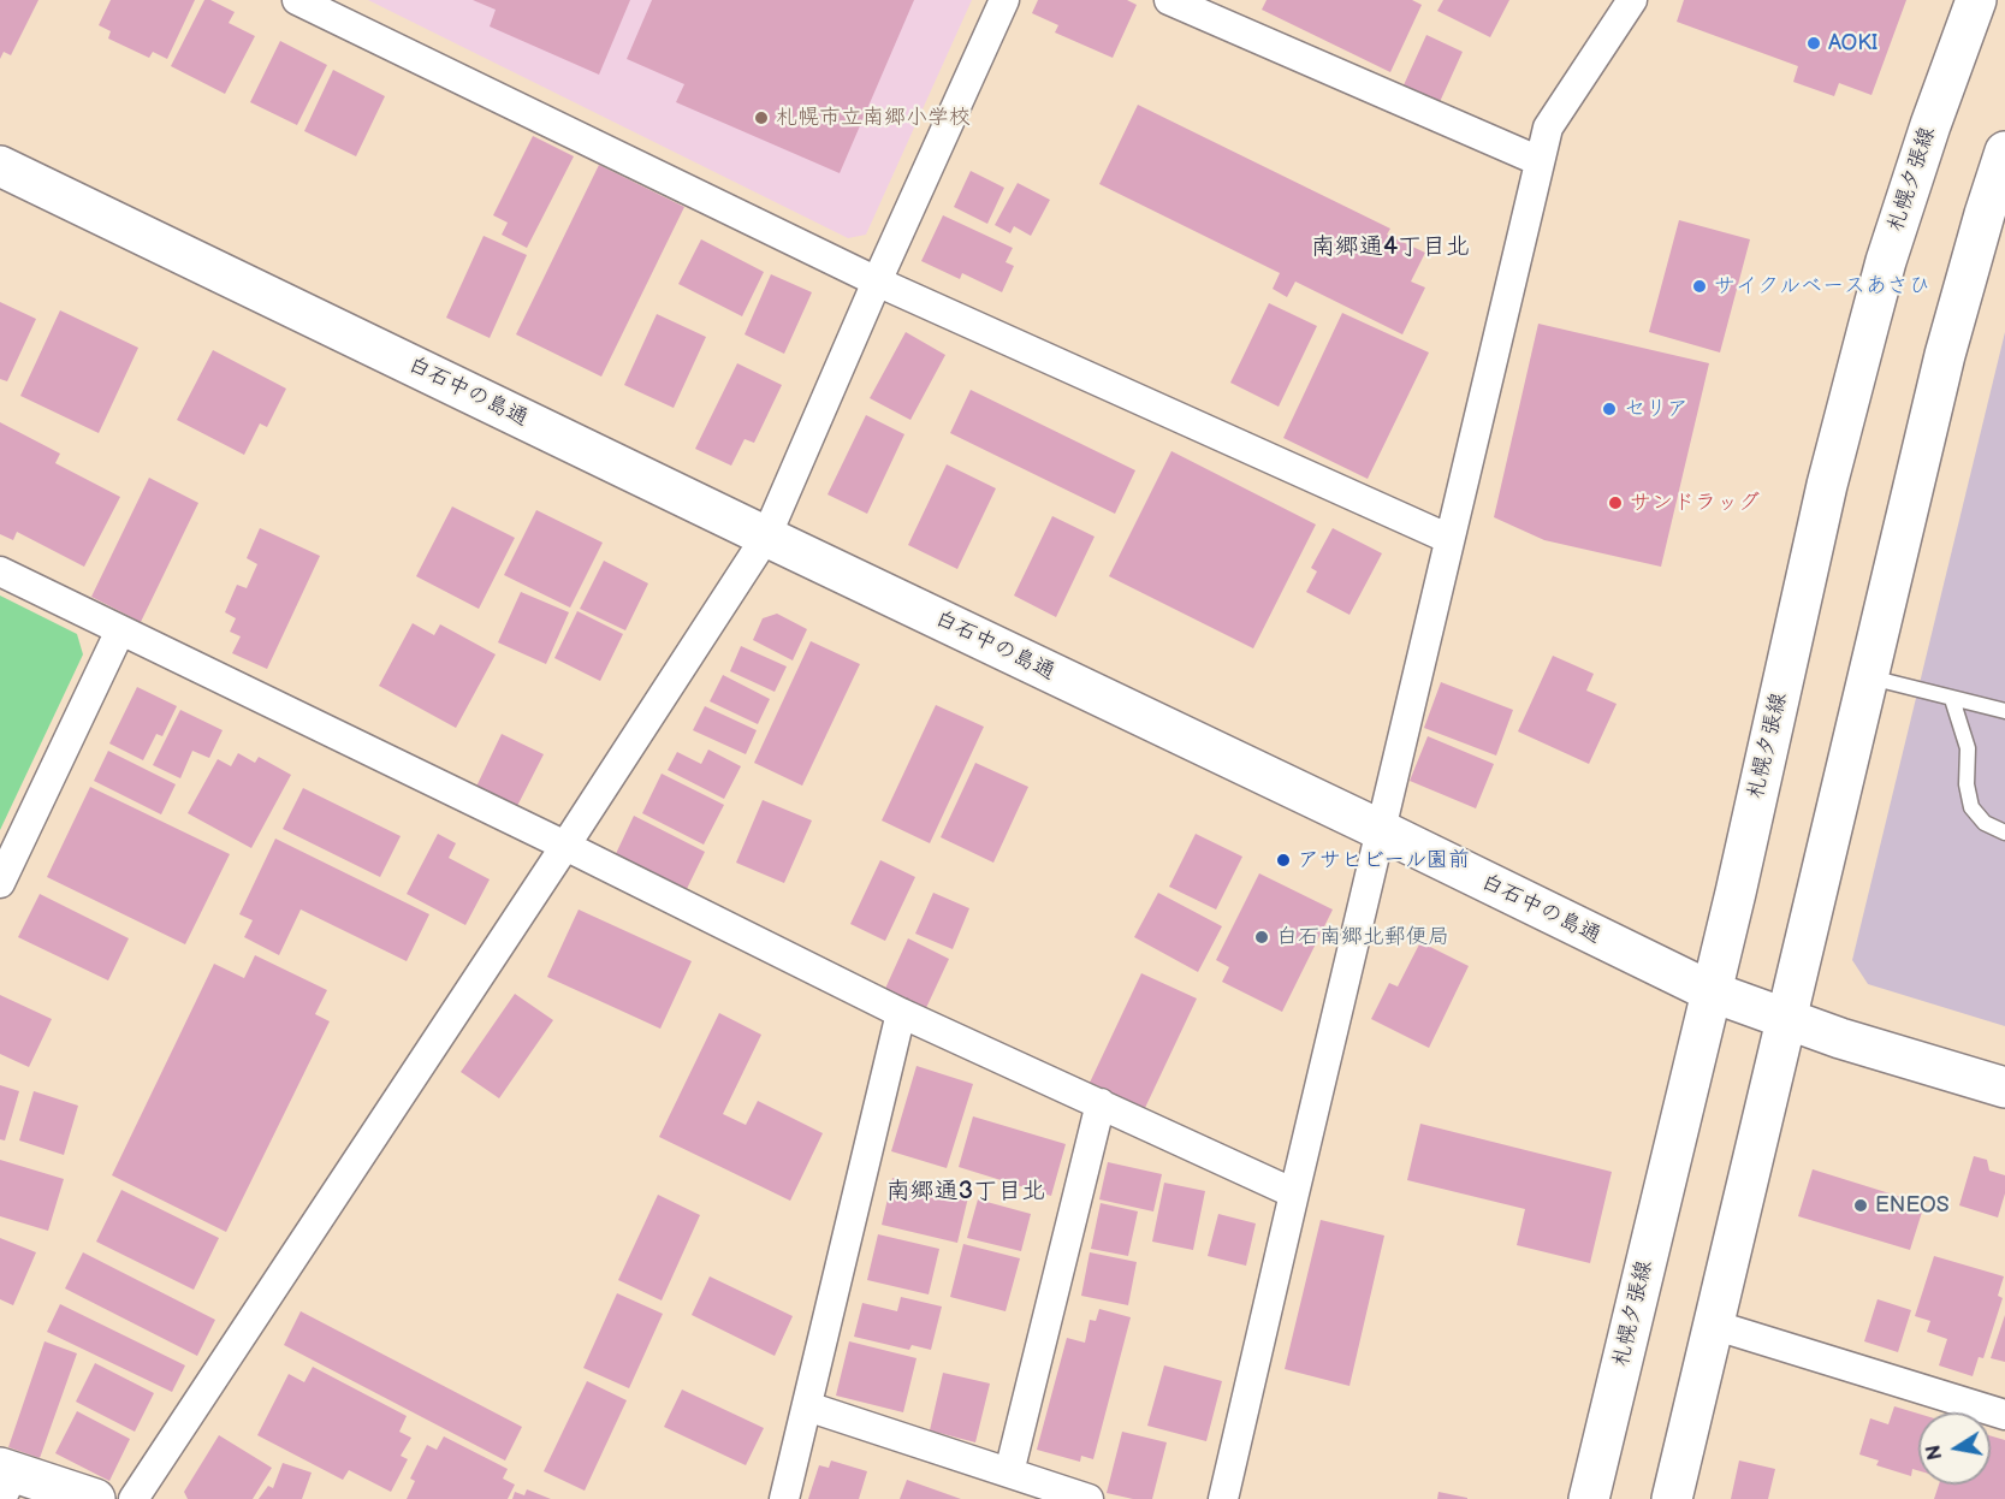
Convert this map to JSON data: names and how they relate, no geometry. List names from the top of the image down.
{
  "streets": {
    "main road": ["札幌夕張線", "白石中の島通"]
  },
  "crossings": [
    ["札幌夕張線", "白石中の島通"]
  ],
  "districts": ["南郷通4丁目北", "南郷通3丁目北"],
  "places": [
    "AOKI",
    "札幌市立南郷小学校",
    "サイクルベースあさひ",
    "セリア",
    "サンドラッグ",
    "アサヒビール園前",
    "白石南郷北郵便局",
    "ENEOS"
  ],
  "north": "left"
}
